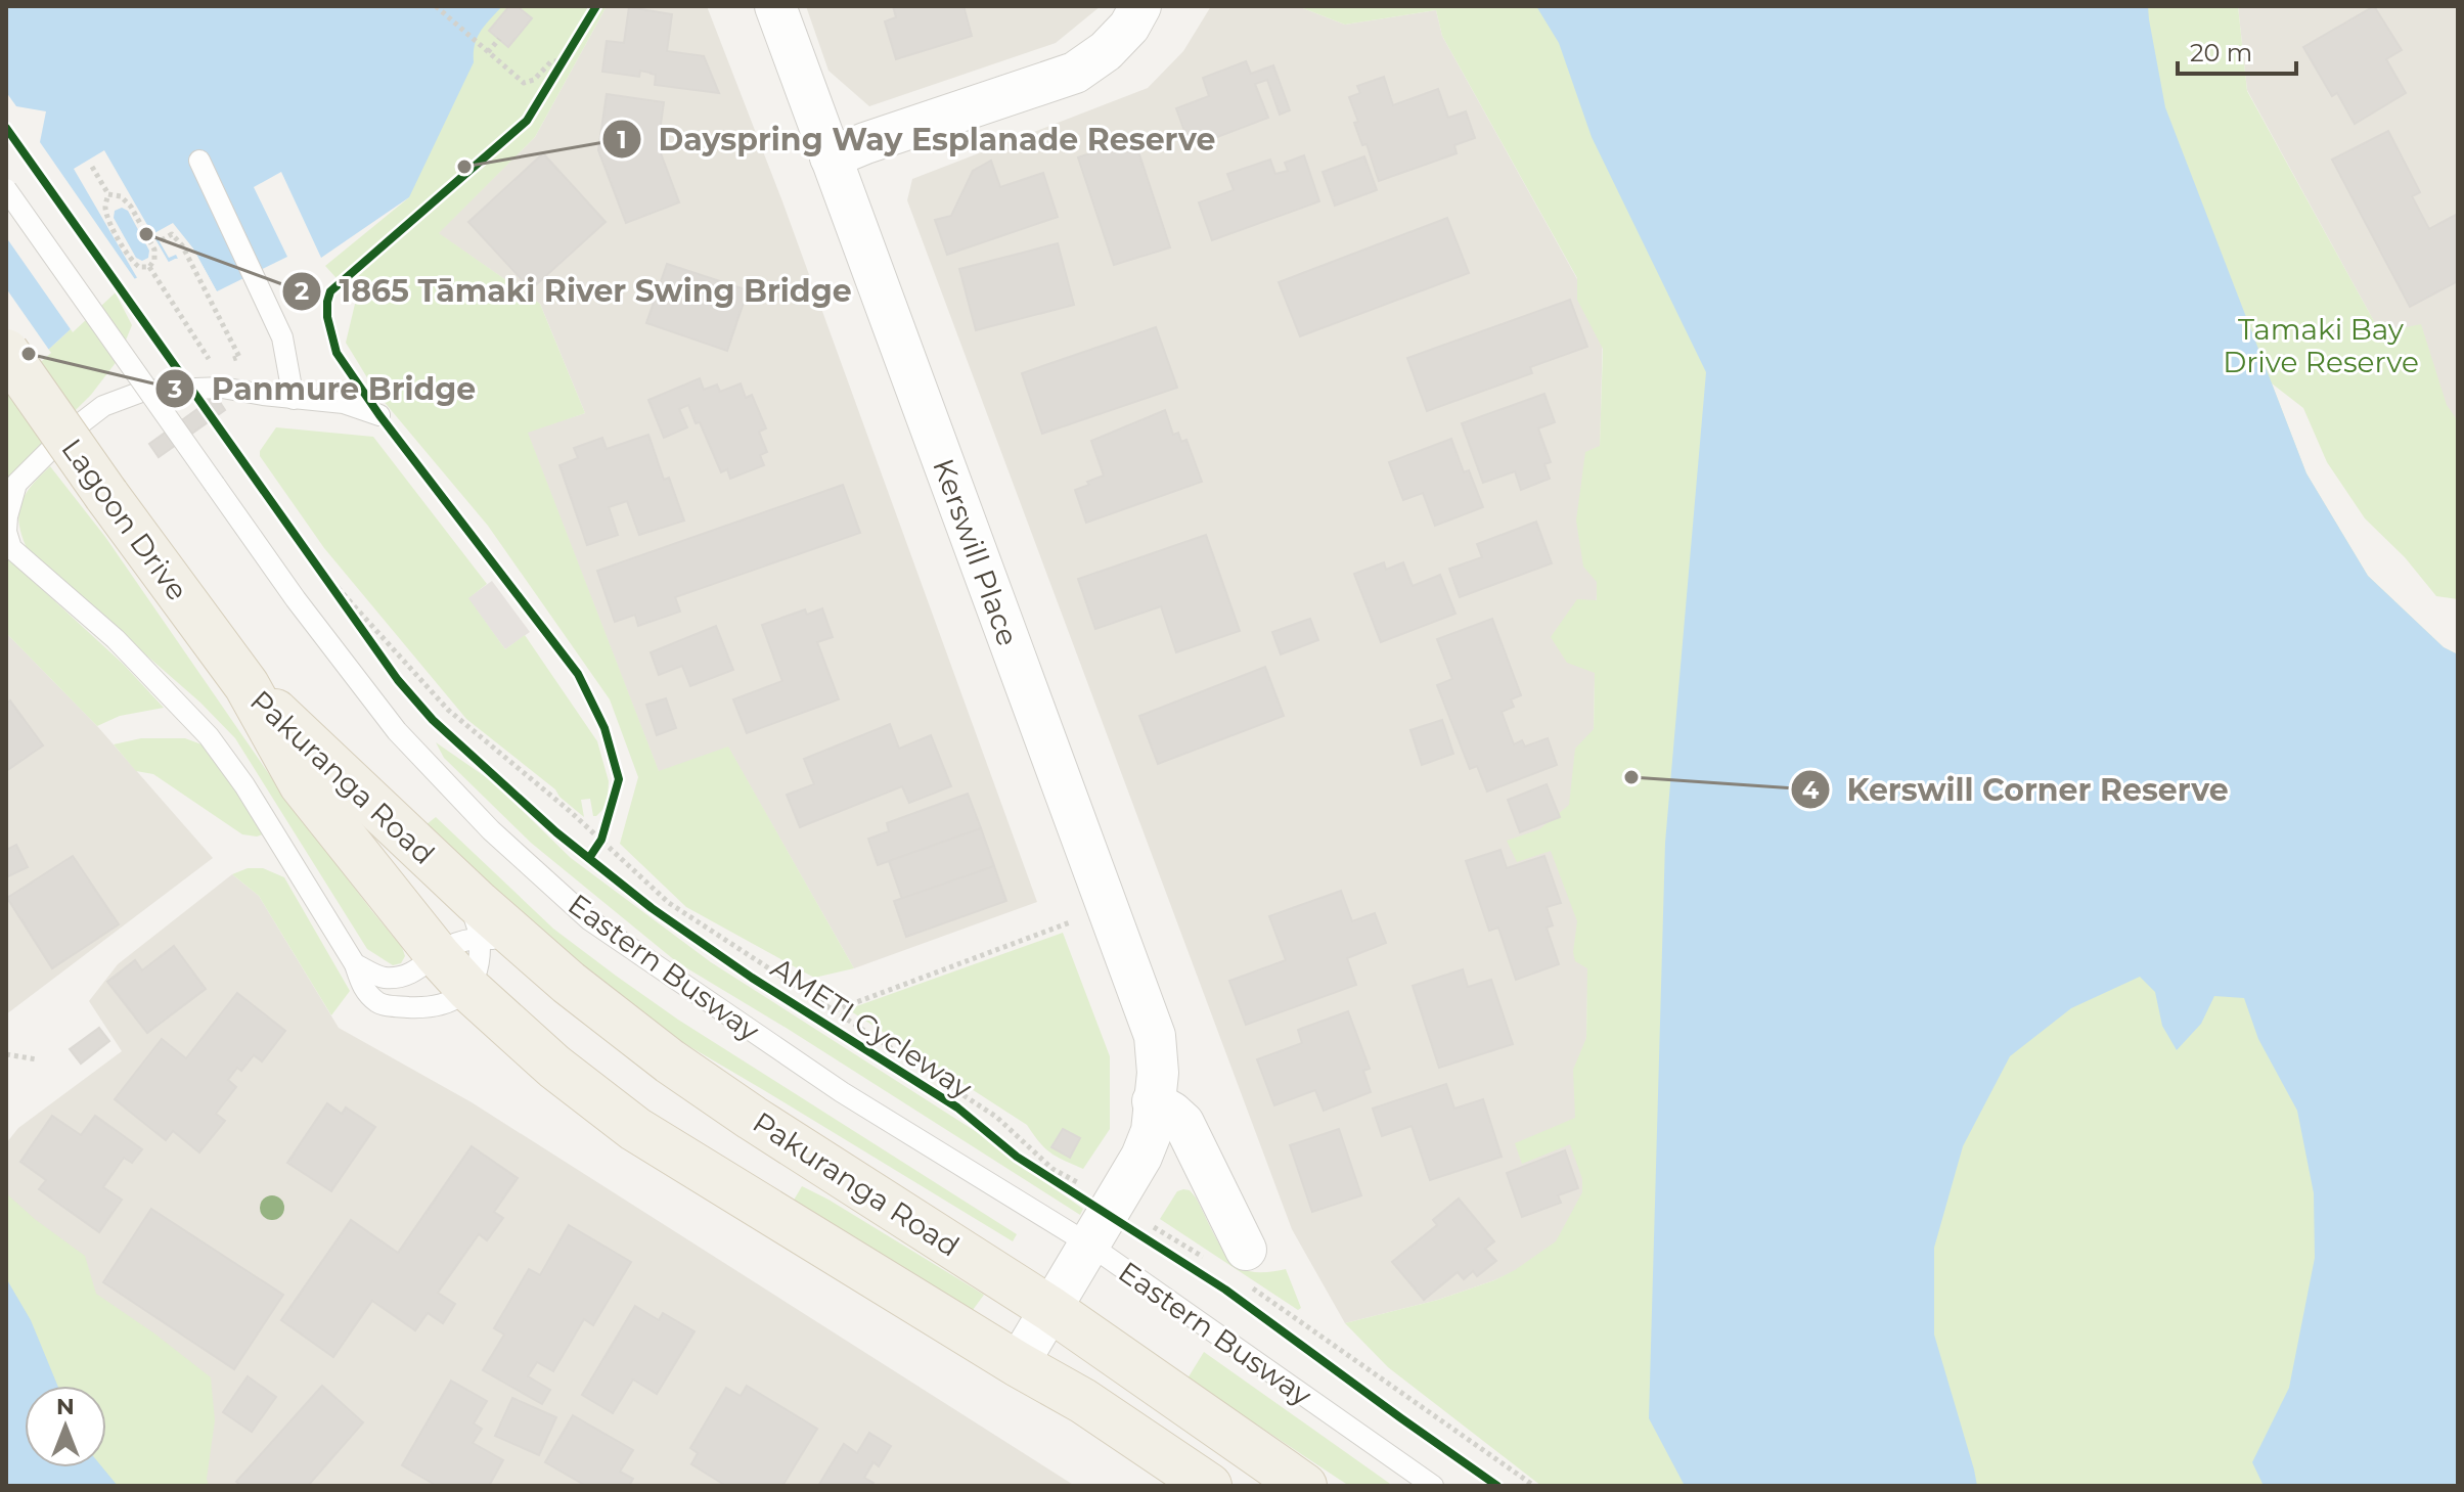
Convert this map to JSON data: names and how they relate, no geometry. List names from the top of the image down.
{
  "streets": {
    "main road": ["Lagoon Drive", "Pakuranga Road"],
    "street": ["Kerswill Place"],
    "lane": ["Eastern Busway"],
    "cycle path": ["AMETI Cycleway"]
  },
  "crossings": [
    ["Lagoon Drive", "Pakuranga Road"],
    ["Kerswill Place", "Pakuranga Road"],
    ["Kerswill Place", "Eastern Busway"]
  ],
  "parks": ["Tamaki Bay Drive Reserve"],
  "places": [
    "Dayspring Way Esplanade Reserve",
    "1865 Tāmaki River Swing Bridge",
    "Panmure Bridge",
    "Kerswill Corner Reserve"
  ],
  "scale_bar": "20 m",
  "north": "top"
}
